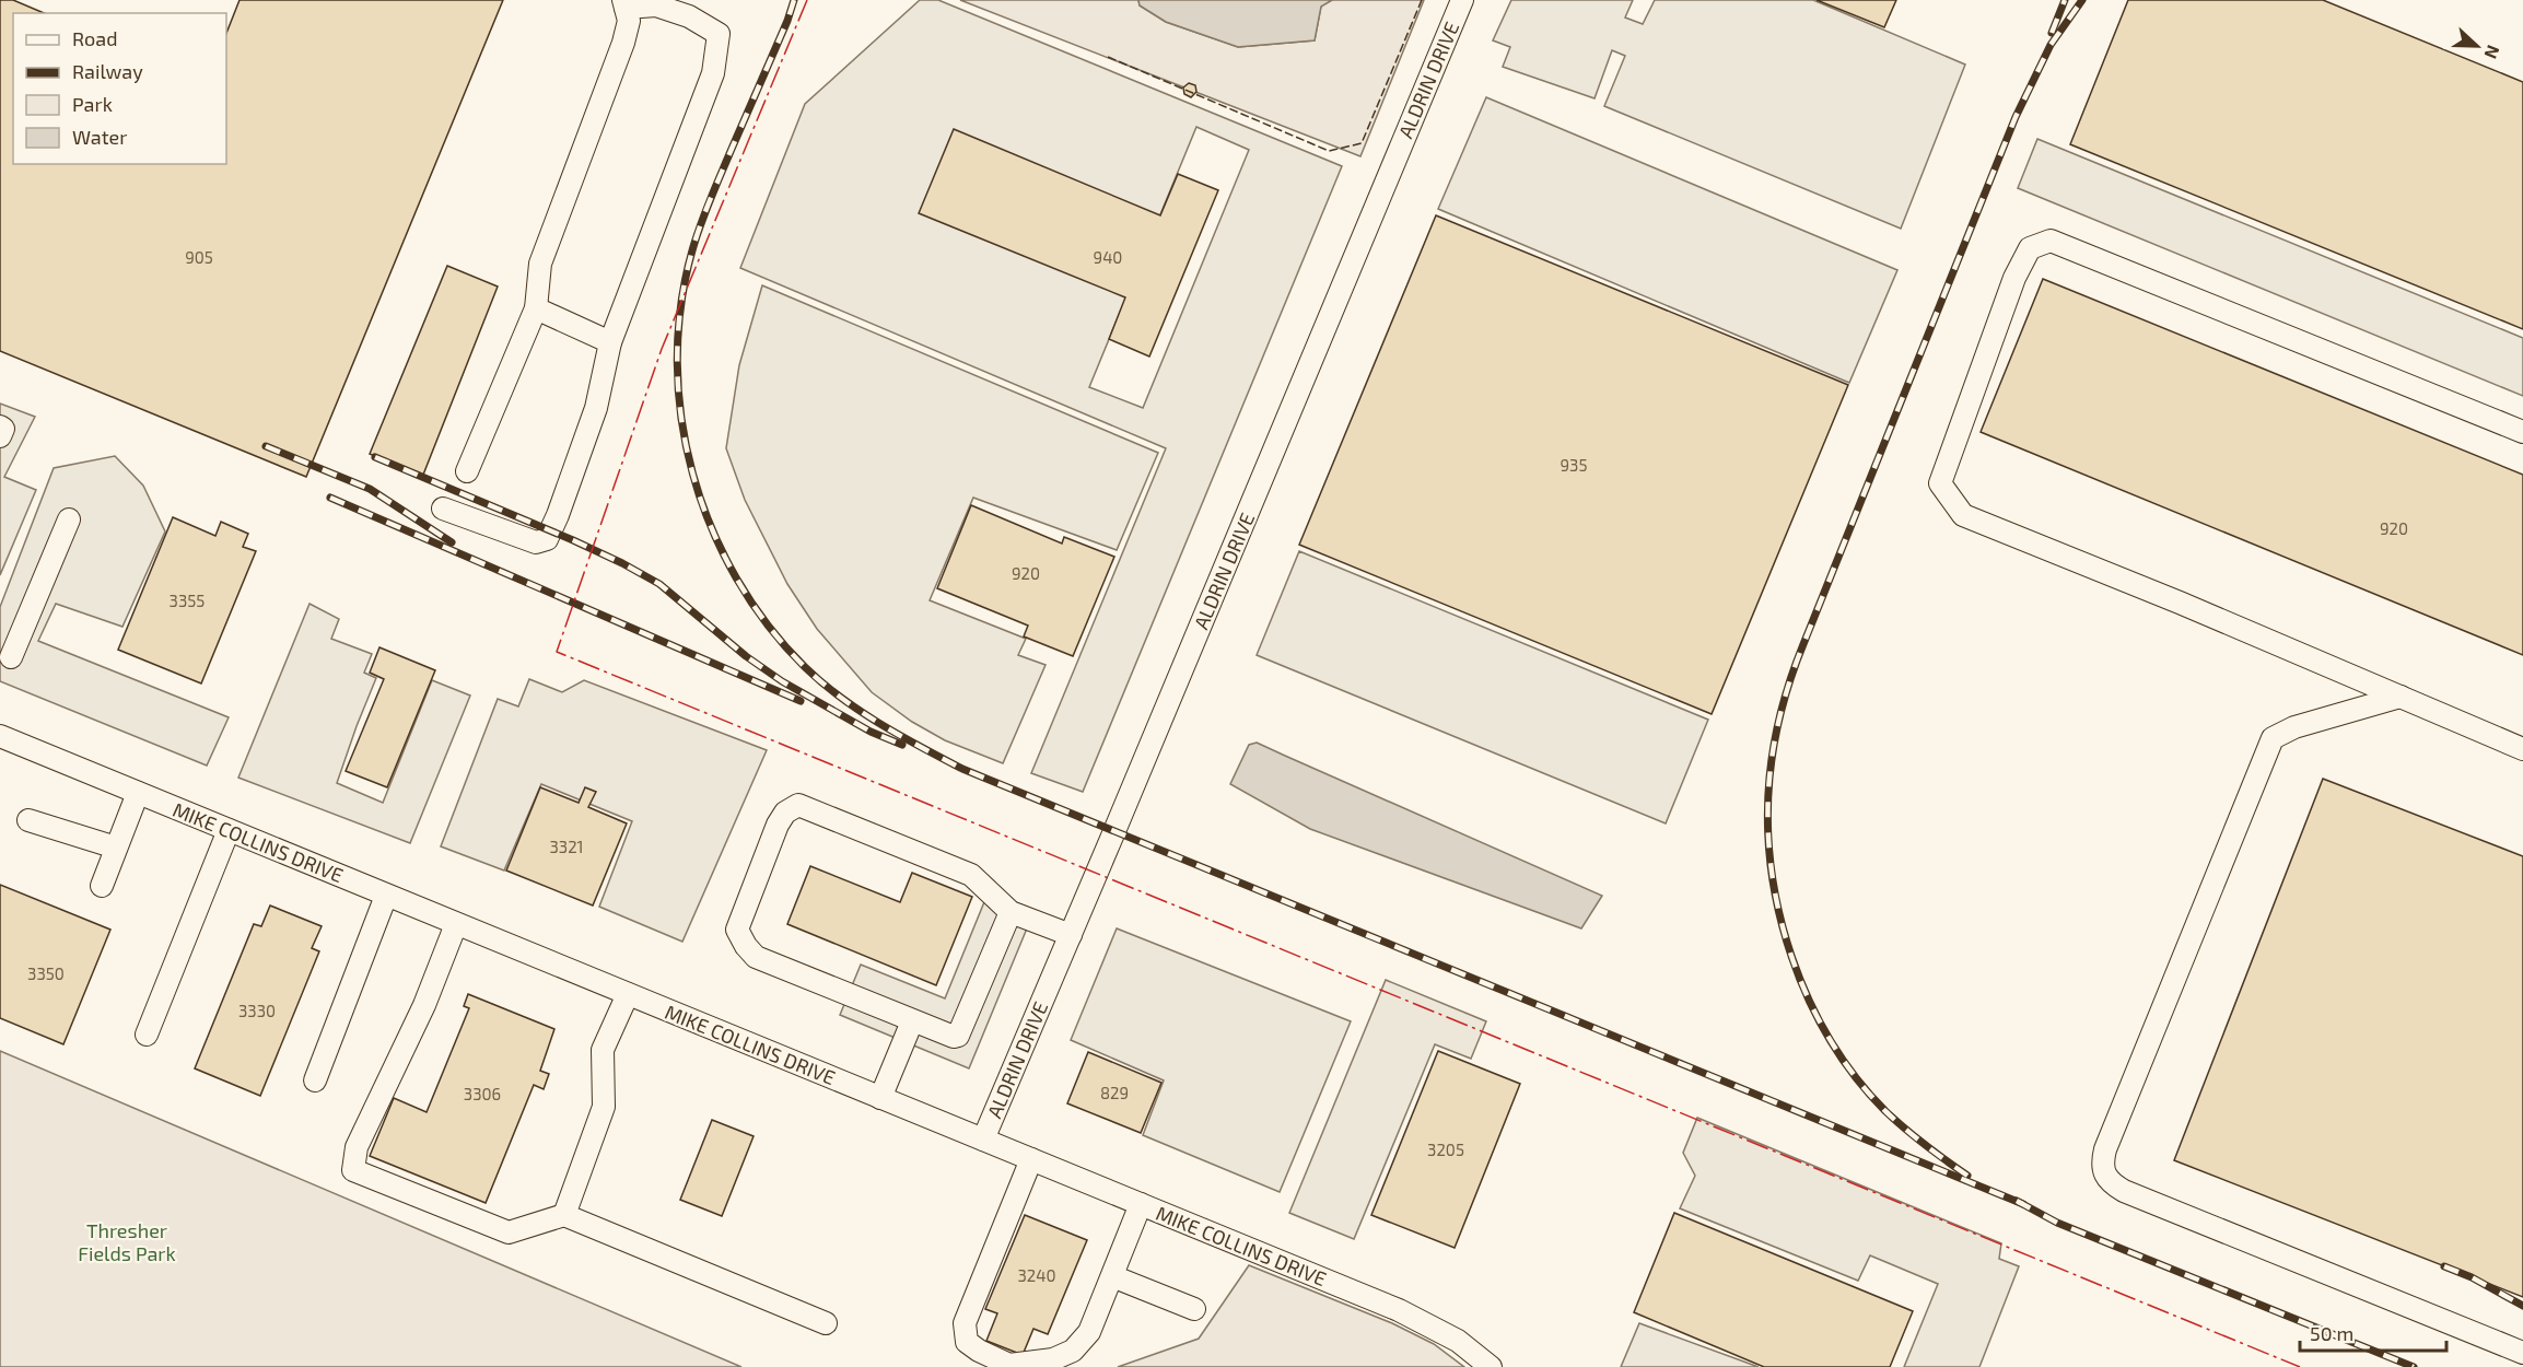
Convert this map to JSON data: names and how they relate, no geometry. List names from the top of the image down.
{
  "streets": {
    "street": ["ALDRIN DRIVE", "MIKE COLLINS DRIVE"]
  },
  "crossings": [
    ["ALDRIN DRIVE", "MIKE COLLINS DRIVE"]
  ],
  "parks": ["Thresher Fields Park"],
  "house_numbers": [
    "905",
    "940",
    "935",
    "920",
    "920",
    "3355",
    "3321",
    "3350",
    "3330",
    "829",
    "3306",
    "3205",
    "3240"
  ],
  "legend": [
    "Road",
    "Railway",
    "Park",
    "Water"
  ],
  "scale_bar": "50 m",
  "north": "right"
}
